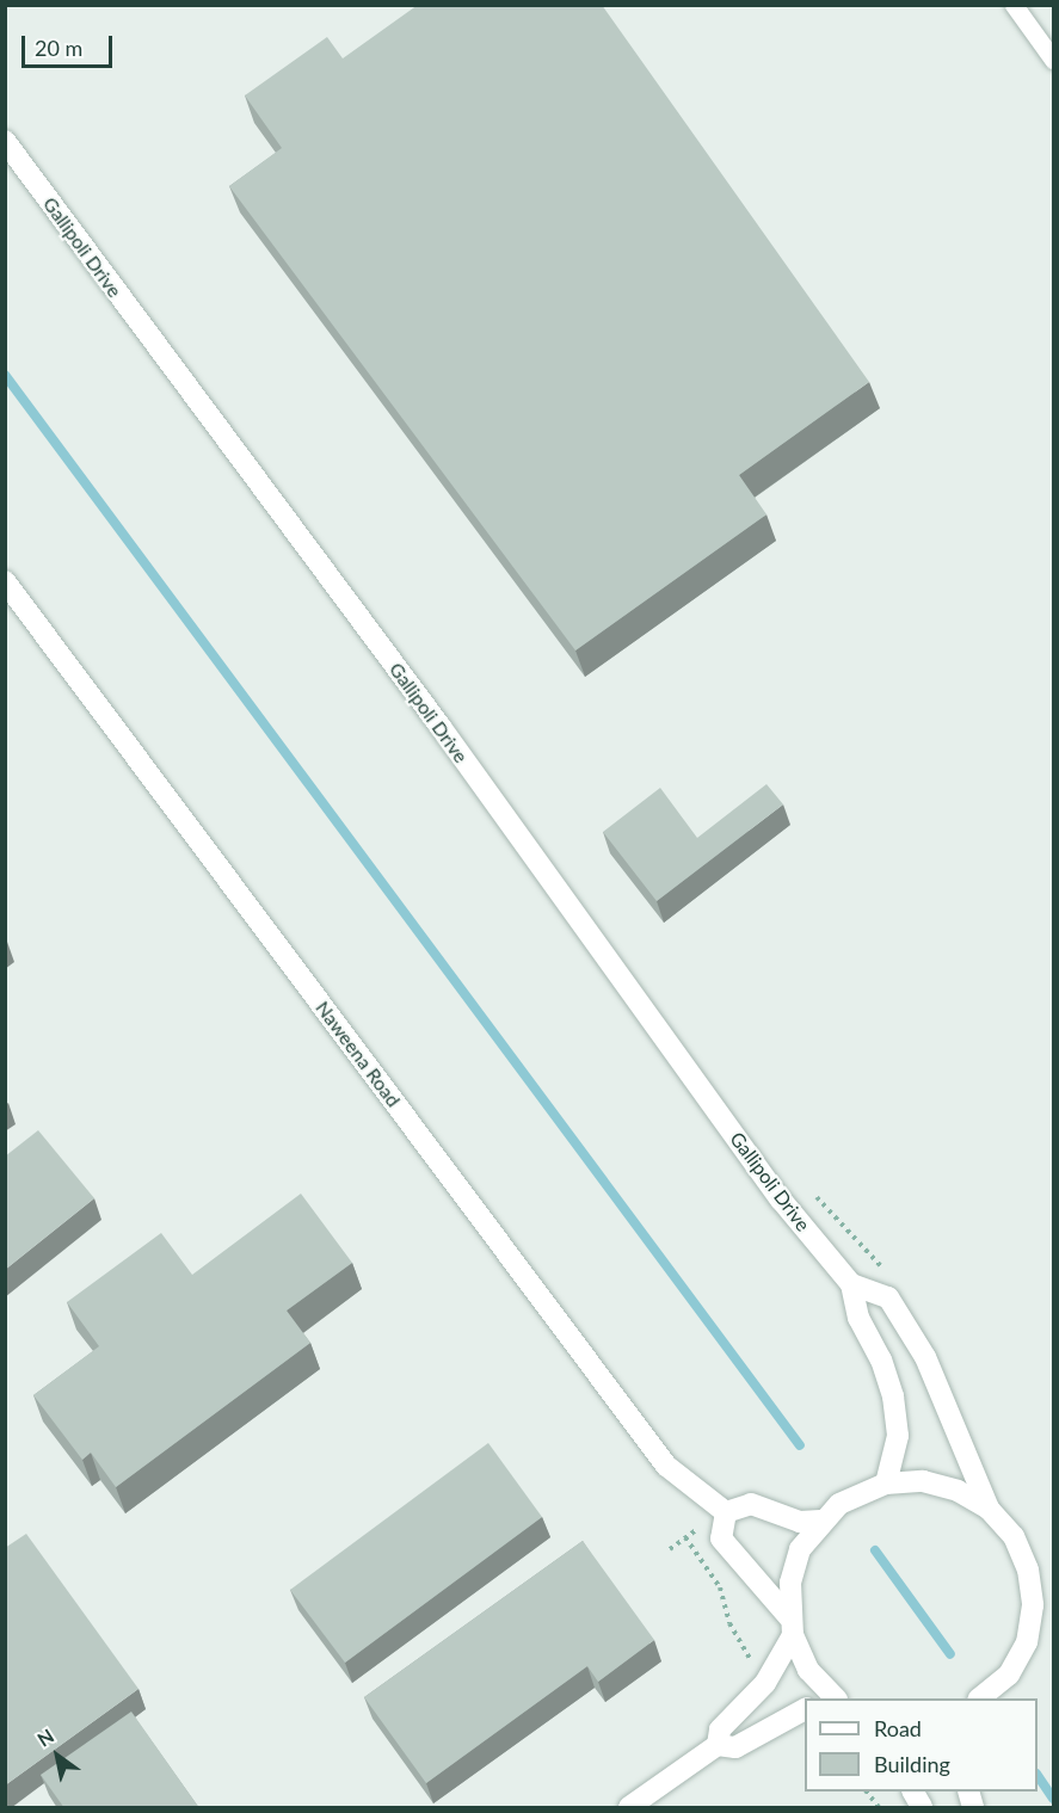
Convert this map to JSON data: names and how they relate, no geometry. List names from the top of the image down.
{
  "streets": {
    "street": ["Gallipoli Drive", "Naweena Road"]
  },
  "legend": ["Road", "Building"],
  "scale_bar": "20 m",
  "north": "top left"
}
